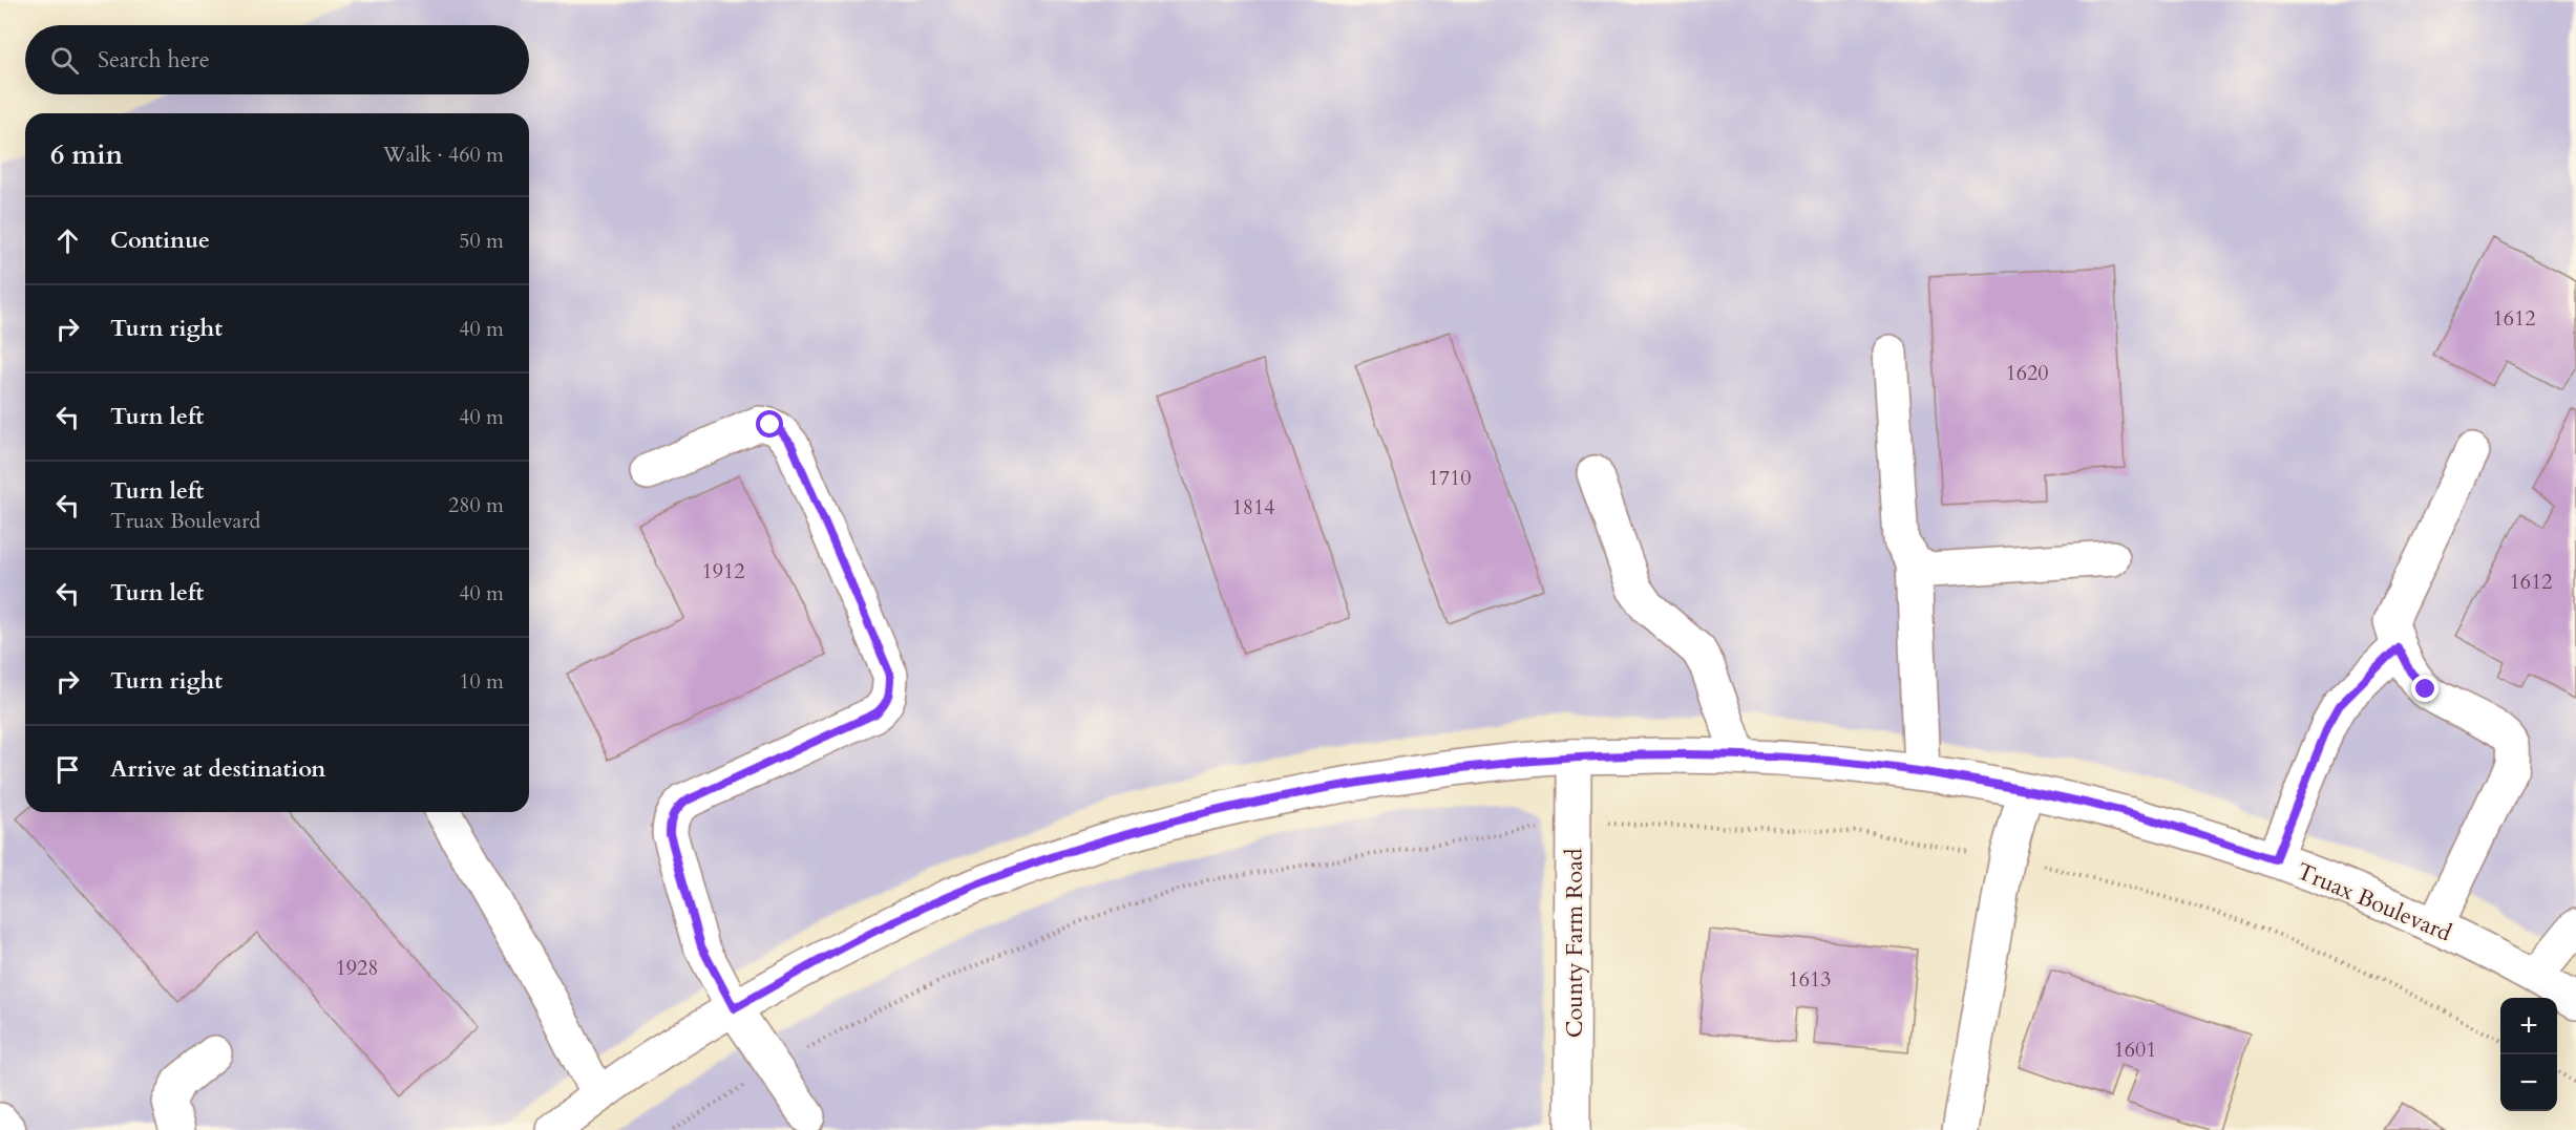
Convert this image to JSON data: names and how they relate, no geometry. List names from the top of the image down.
{
  "streets": {
    "main road": ["Truax Boulevard", "County Farm Road"]
  },
  "crossings": [
    ["Truax Boulevard", "County Farm Road"]
  ],
  "house_numbers": [
    "1612",
    "1620",
    "1710",
    "1814",
    "1912",
    "1612",
    "1928",
    "1613",
    "1601"
  ],
  "page": {
    "search": "Search here",
    "heading": ["6 min", "Walk · 460 m"],
    "list": [
      ["Continue", "50 m"],
      ["Turn right", "40 m"],
      ["Turn left", "40 m"],
      ["Turn left", "Truax Boulevard", "280 m"],
      ["Turn left", "40 m"],
      ["Turn right", "10 m"],
      "Arrive at destination"
    ],
    "map_buttons": ["+", "−"]
  }
}
